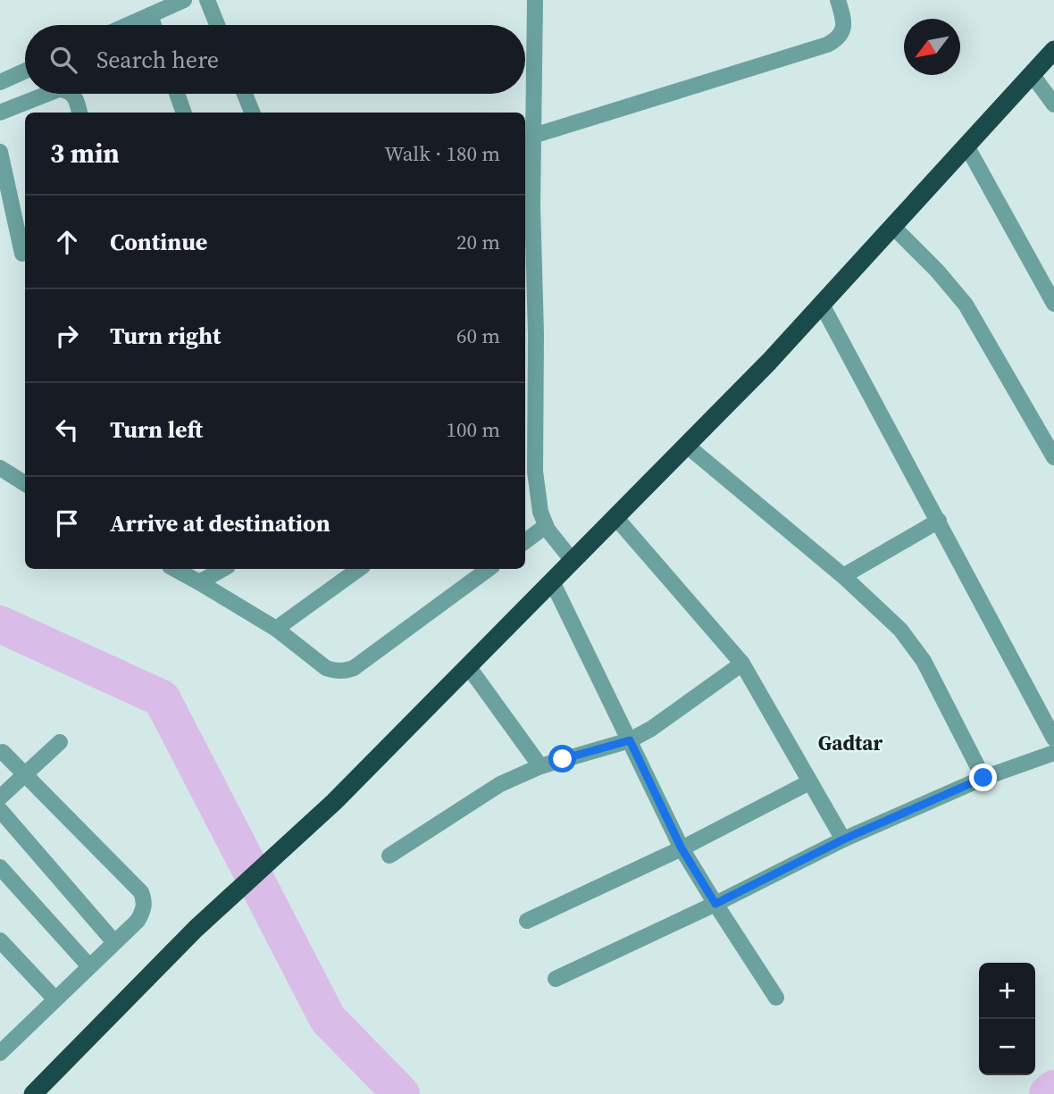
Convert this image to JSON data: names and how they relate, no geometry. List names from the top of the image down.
{
  "districts": ["Gadtar"],
  "north": "bottom left",
  "page": {
    "search": "Search here",
    "heading": ["3 min", "Walk · 180 m"],
    "list": [
      ["Continue", "20 m"],
      ["Turn right", "60 m"],
      ["Turn left", "100 m"],
      "Arrive at destination"
    ],
    "map_buttons": ["+", "−"]
  }
}
